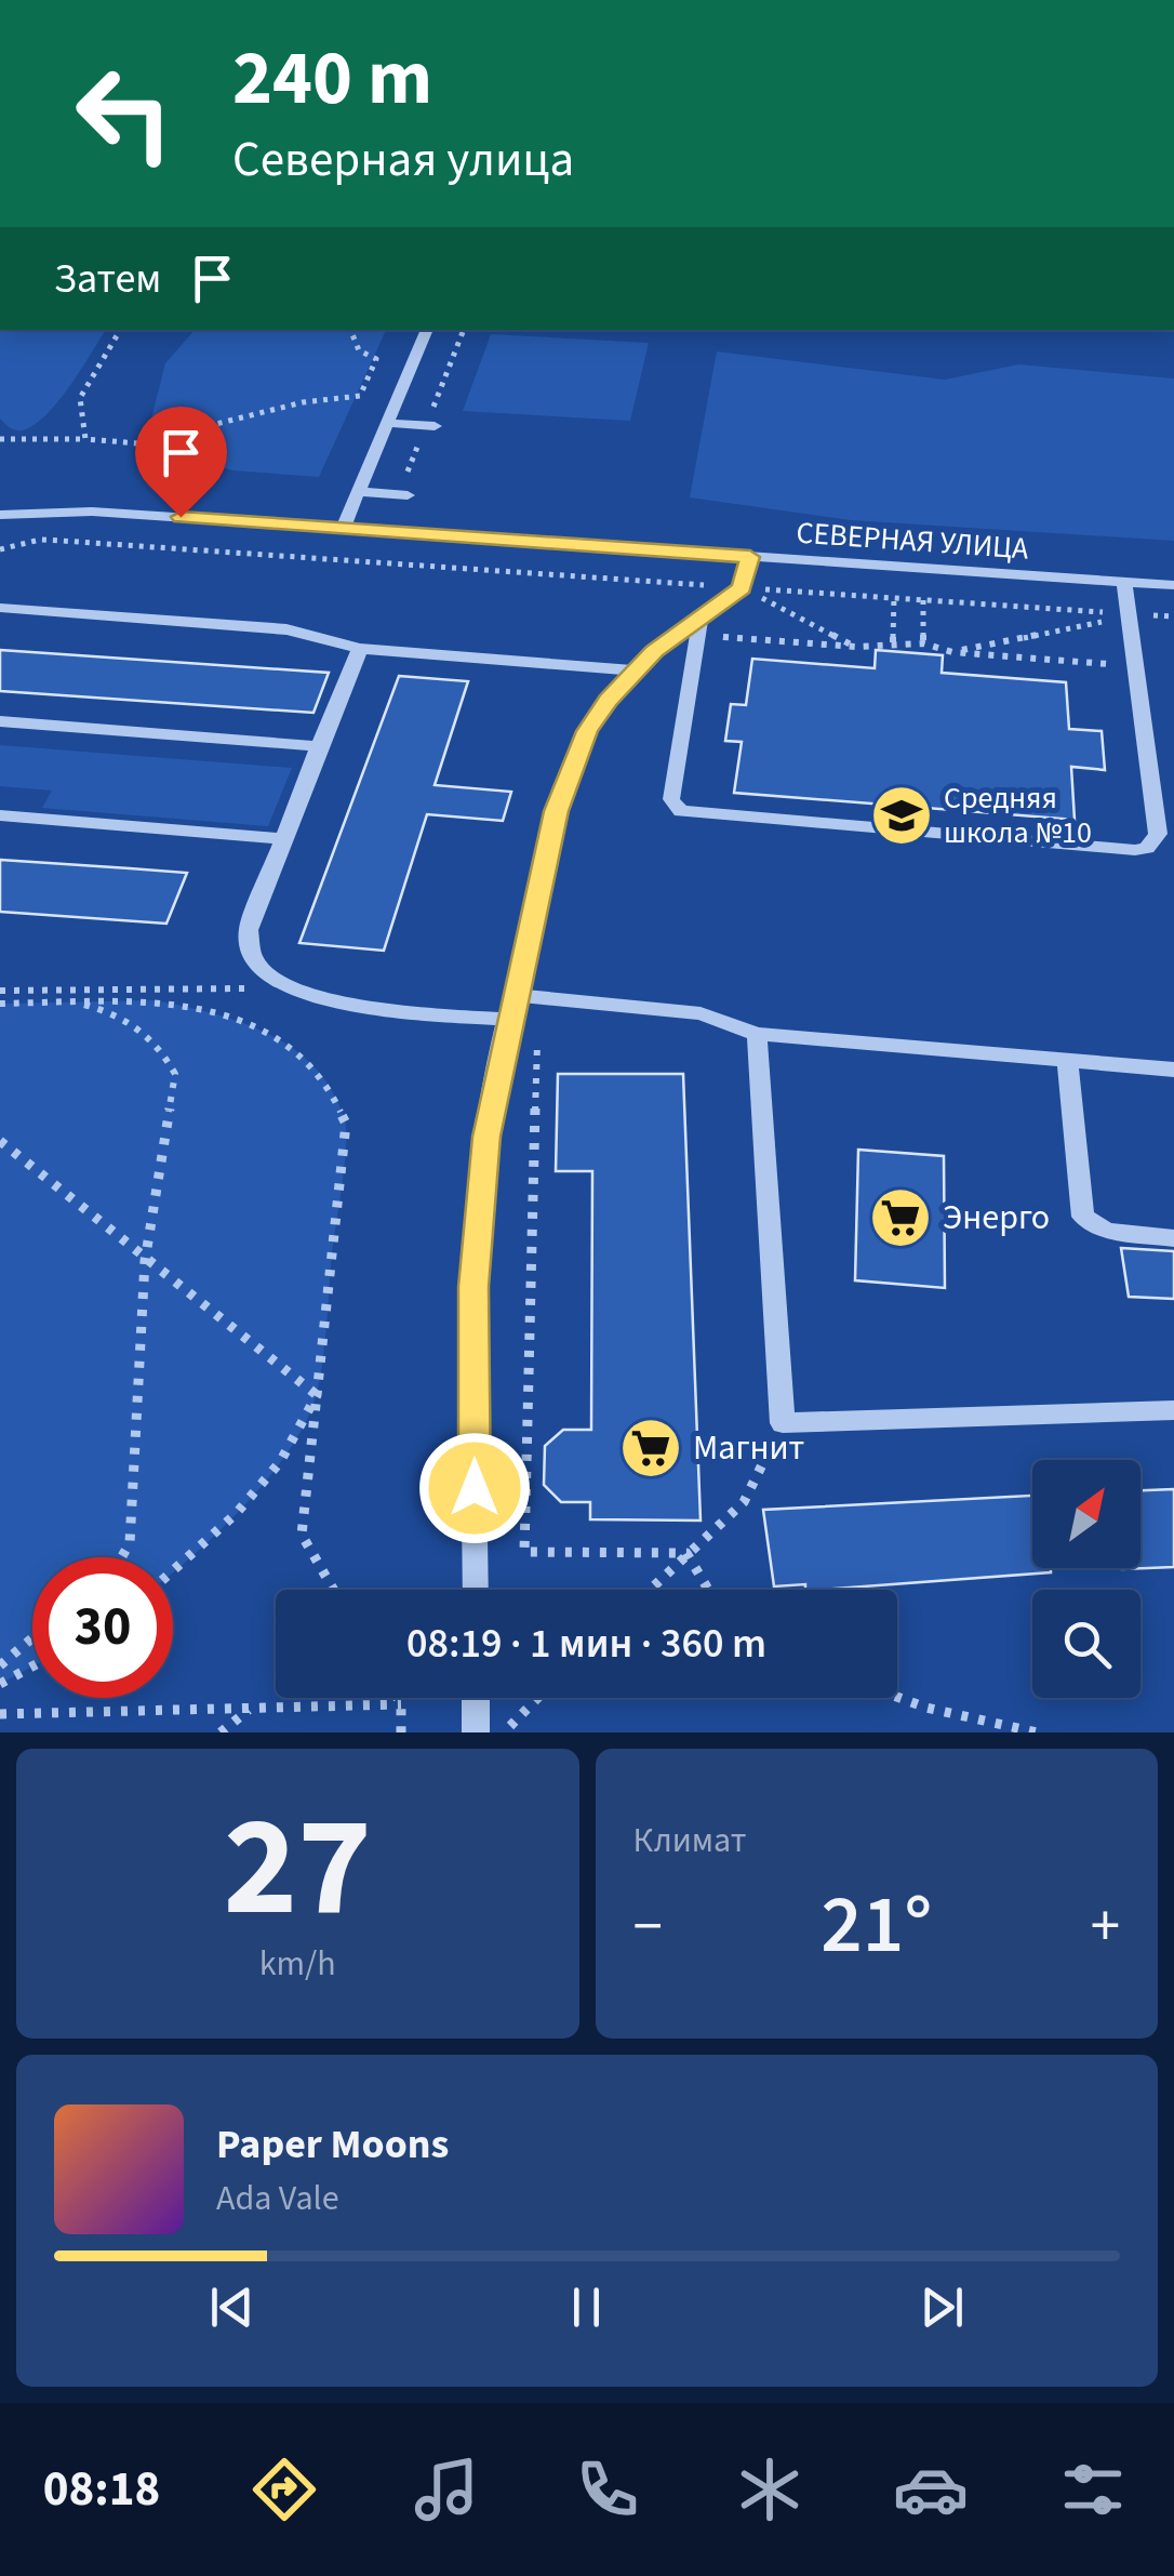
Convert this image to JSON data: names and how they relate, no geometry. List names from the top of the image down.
{
  "streets": {
    "street": ["СЕВЕРНАЯ УЛИЦА"]
  },
  "places": {
    "school or university": ["Средняя школа №10"],
    "supermarket": ["Энерго", "Магнит"]
  },
  "north": "top right",
  "page": {
    "turn": ["240 m", "Северная улица"],
    "then": "Затем",
    "limit": "30",
    "trip": "08:19 · 1 мин · 360 m",
    "tile": [
      ["27", "km/h"],
      "Климат"
    ],
    "heat": ["−", "21°", "+"],
    "song": ["Paper Moons", "Ada Vale"],
    "tabs": "08:18"
  }
}
